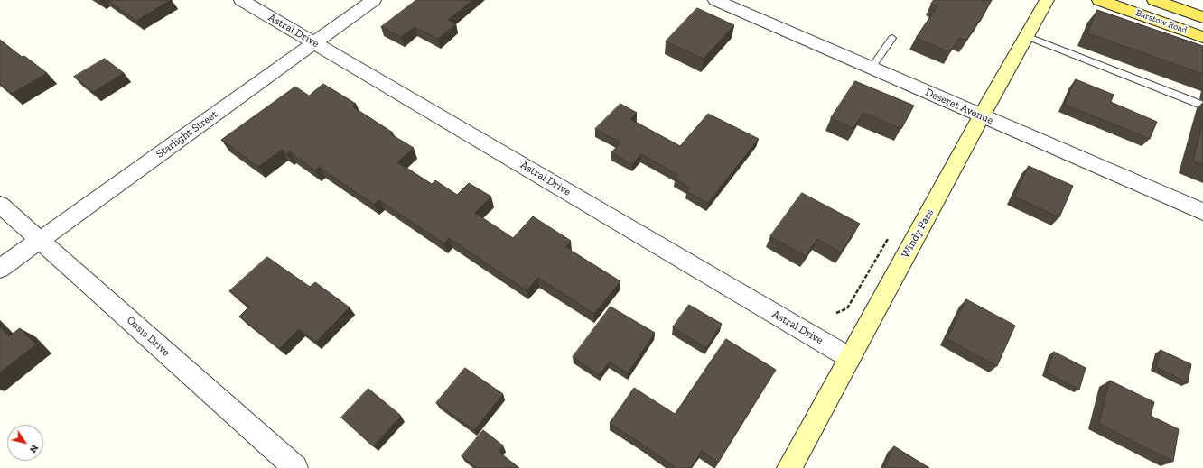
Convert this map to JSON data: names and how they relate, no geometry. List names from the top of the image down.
{
  "streets": {
    "main road": ["Barstow Road"],
    "street": [
      "Astral Drive",
      "Deseret Avenue",
      "Starlight Street",
      "Windy Pass",
      "Oasis Drive"
    ]
  },
  "crossings": [
    ["Astral Drive", "Starlight Street"],
    ["Astral Drive", "Windy Pass"],
    ["Deseret Avenue", "Windy Pass"],
    ["Starlight Street", "Oasis Drive"]
  ],
  "north": "bottom right"
}
